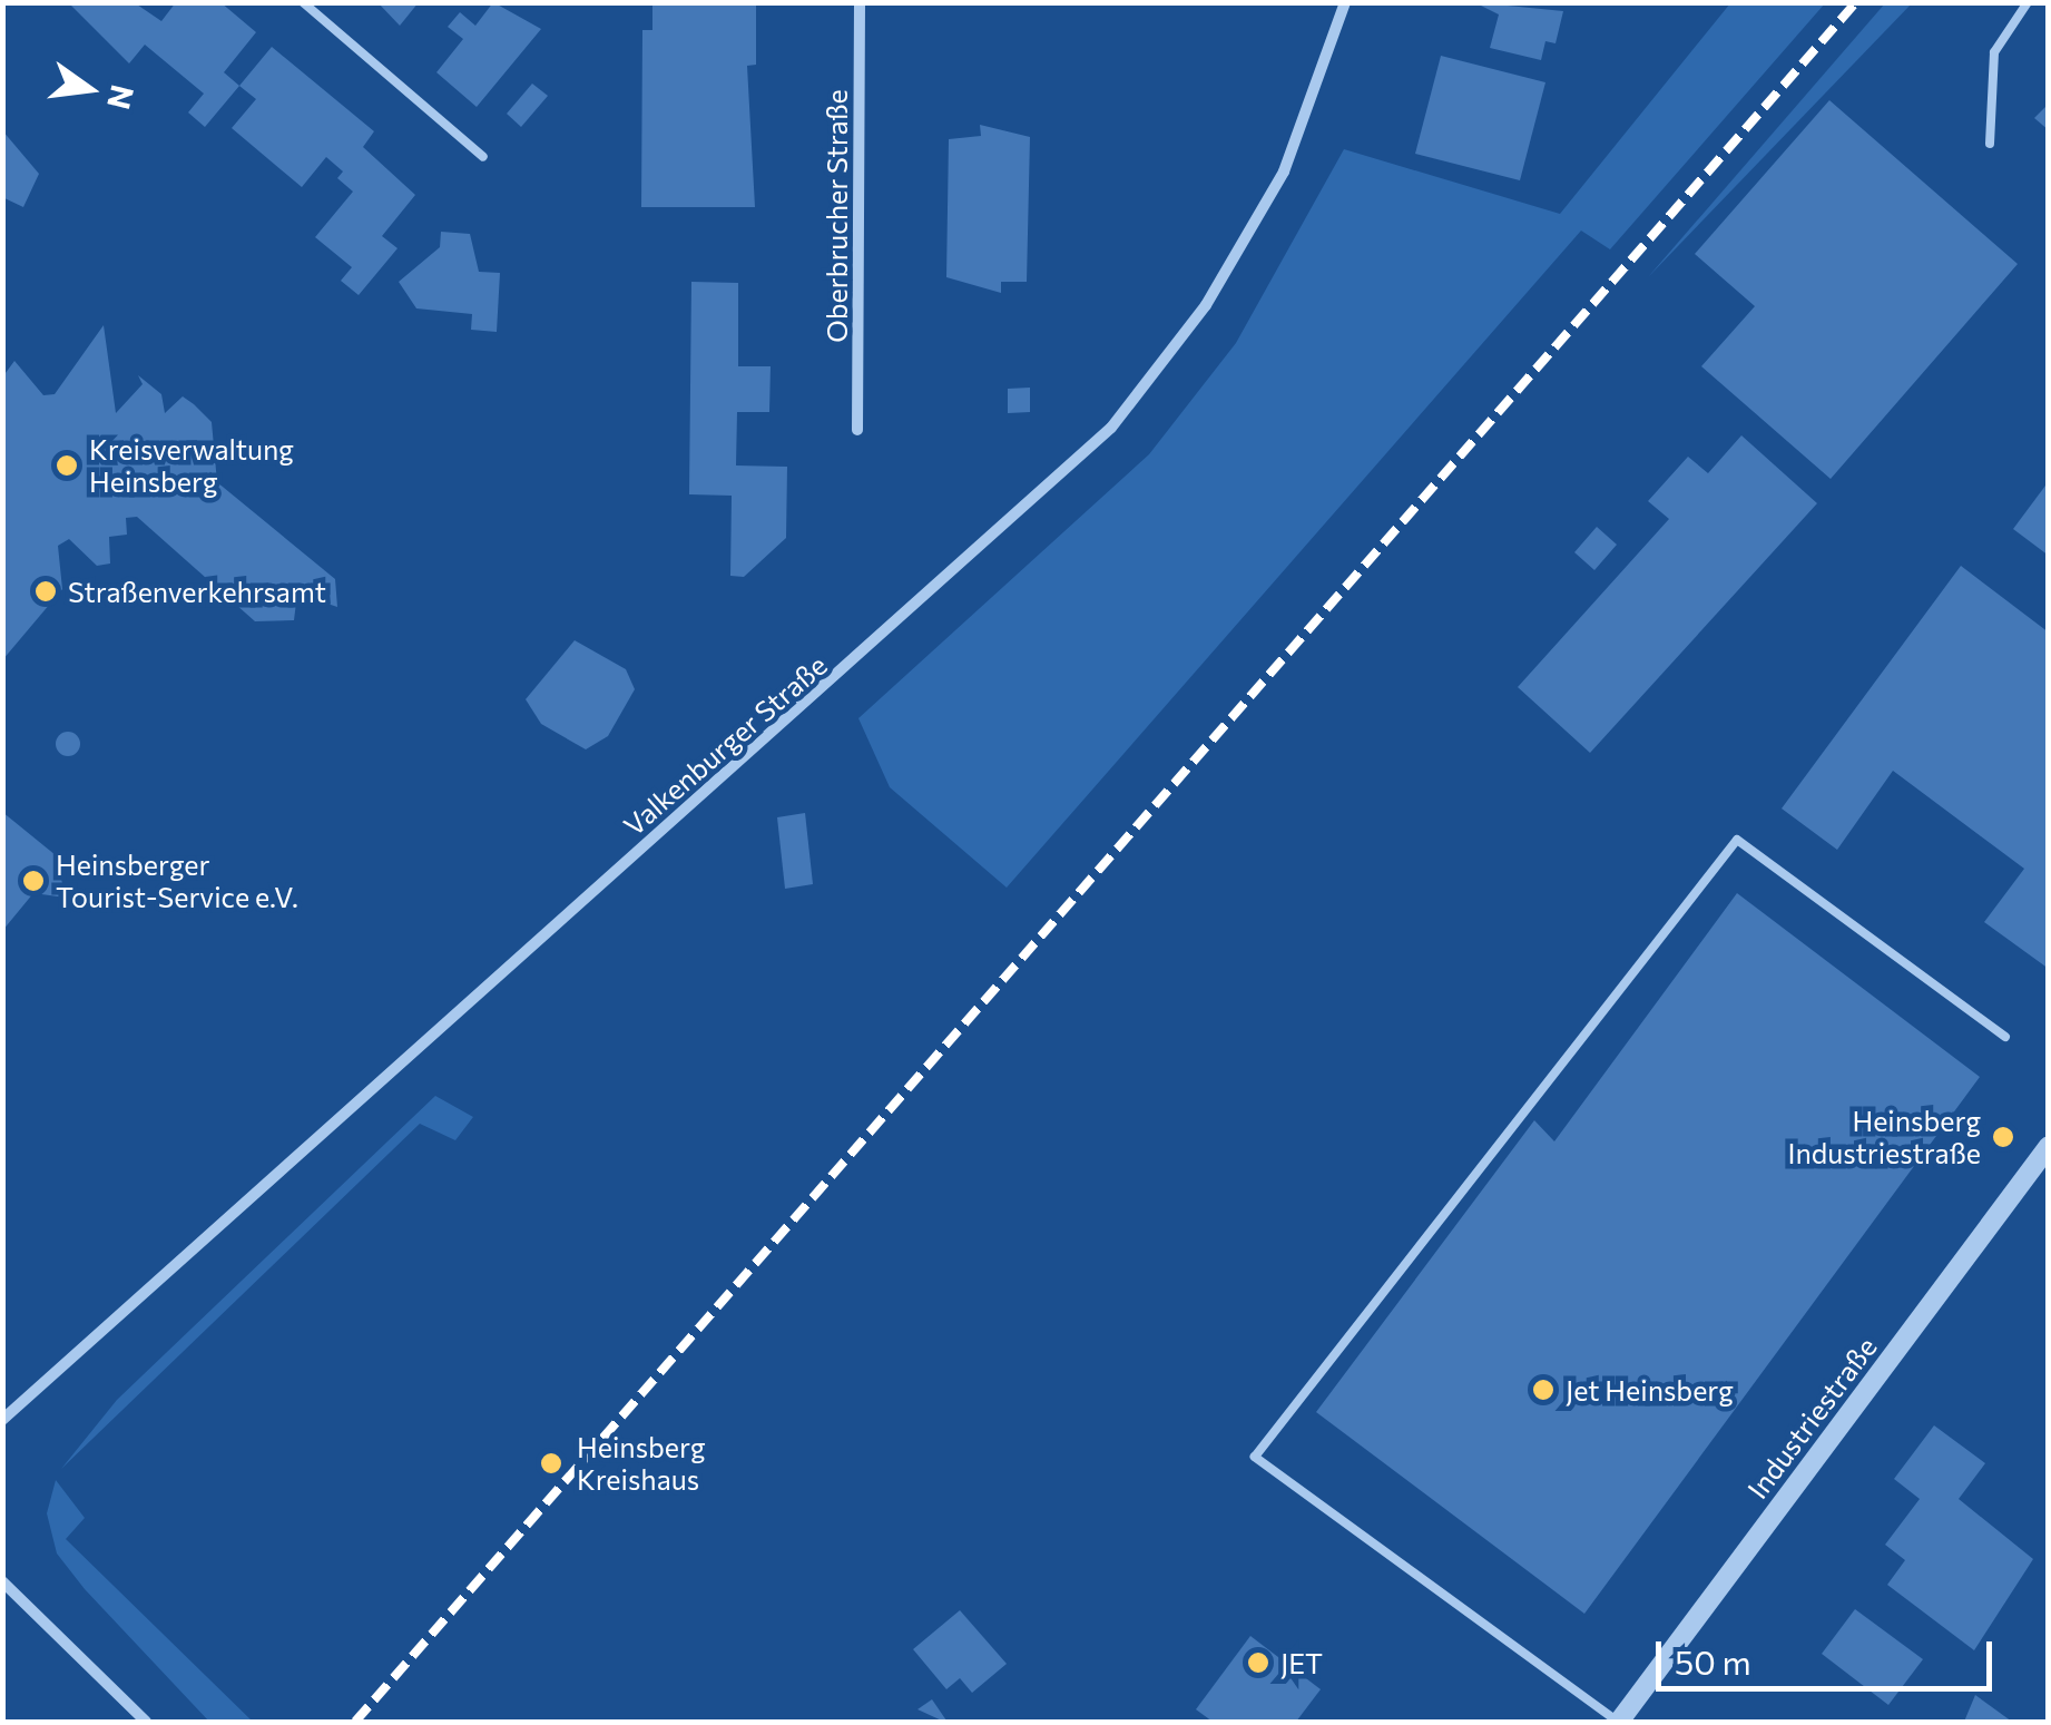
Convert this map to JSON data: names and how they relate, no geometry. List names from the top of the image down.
{
  "streets": {
    "street": ["Oberbrucher Straße", "Valkenburger Straße", "Industriestraße"]
  },
  "places": [
    "Kreisverwaltung Heinsberg",
    "Straßenverkehrsamt",
    "Heinsberger Tourist-Service e.V.",
    "Heinsberg Industriestraße",
    "Jet Heinsberg",
    "Heinsberg Kreishaus",
    "JET"
  ],
  "scale_bar": "50 m",
  "north": "right"
}
